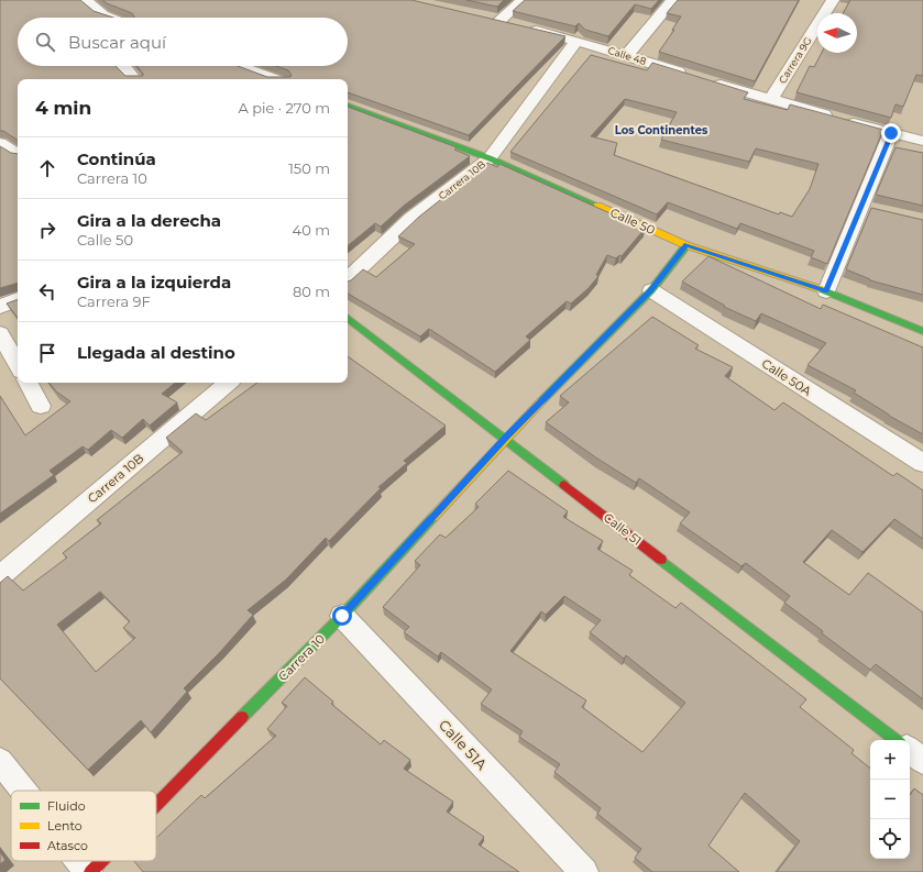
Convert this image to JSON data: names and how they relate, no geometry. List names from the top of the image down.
{
  "streets": {
    "street": [
      "Calle 48",
      "Carrera 9G",
      "Carrera 10B",
      "Calle 50",
      "Calle 50A",
      "Calle 51",
      "Carrera 10",
      "Calle 51A"
    ]
  },
  "crossings": [
    ["Calle 48", "Carrera 10B"],
    ["Carrera 10B", "Calle 50"],
    ["Calle 50", "Carrera 10"],
    ["Calle 50A", "Carrera 10"],
    ["Calle 51", "Carrera 10"],
    ["Carrera 10", "Calle 51A"]
  ],
  "districts": ["Los Continentes"],
  "legend": ["Fluido", "Lento", "Atasco"],
  "north": "left",
  "page": {
    "search": "Buscar aquí",
    "heading": ["4 min", "A pie · 270 m"],
    "list": [
      ["Continúa", "Carrera 10", "150 m"],
      ["Gira a la derecha", "Calle 50", "40 m"],
      ["Gira a la izquierda", "Carrera 9F", "80 m"],
      "Llegada al destino"
    ],
    "map_buttons": ["+", "−"]
  }
}
